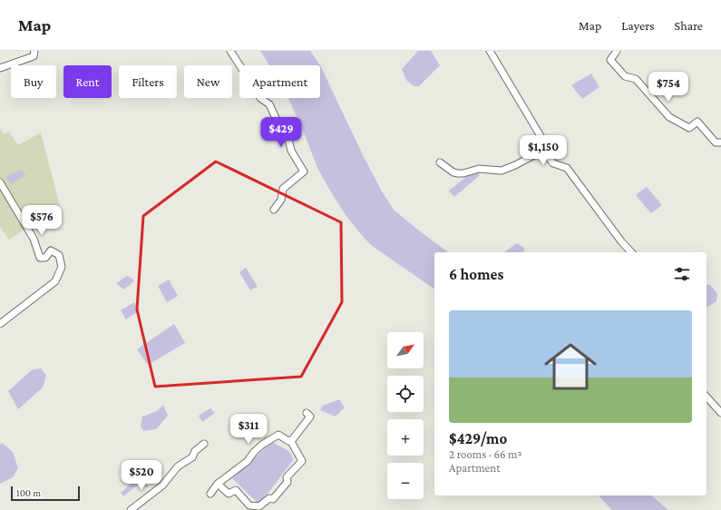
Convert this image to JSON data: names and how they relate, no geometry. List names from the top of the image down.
{
  "scale_bar": "100 m",
  "north": "top right",
  "page": {
    "header": "Map",
    "nav": ["Map", "Layers", "Share"],
    "chip": [
      "Buy",
      "Rent",
      "Filters",
      "New",
      "Apartment"
    ],
    "price": [
      "$754",
      "$429",
      "$1,150",
      "$576",
      "$311",
      "$520"
    ],
    "heading": "6 homes",
    "list": [
      {
        "name": "$429/mo",
        "note": "2 rooms · 66 m² · Apartment"
      }
    ],
    "map_buttons": ["+", "−"],
    "scale": "100 m"
  }
}
